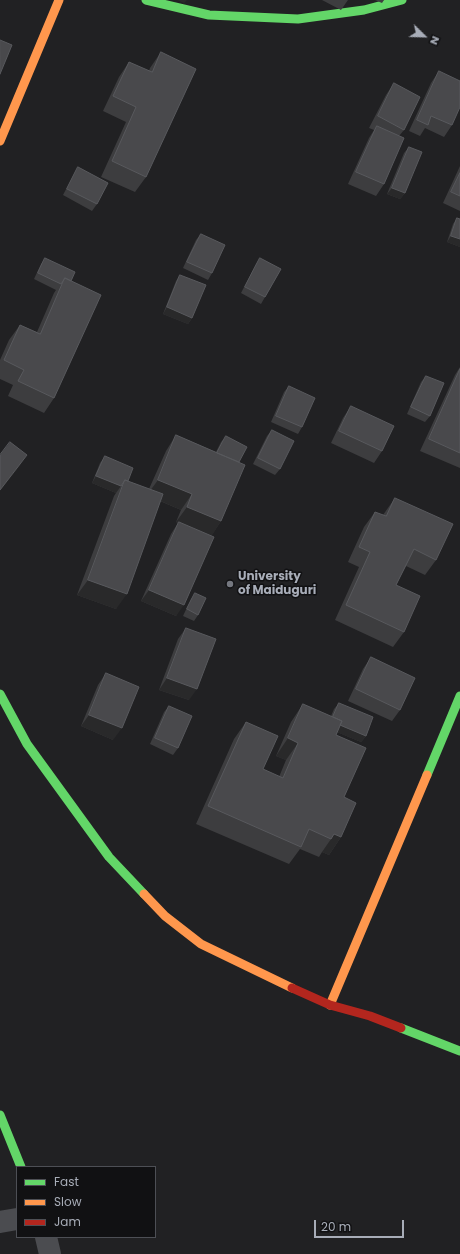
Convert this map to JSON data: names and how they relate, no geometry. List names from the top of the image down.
{
  "places": ["University of Maiduguri"],
  "legend": ["Fast", "Slow", "Jam"],
  "scale_bar": "20 m",
  "north": "bottom right"
}
